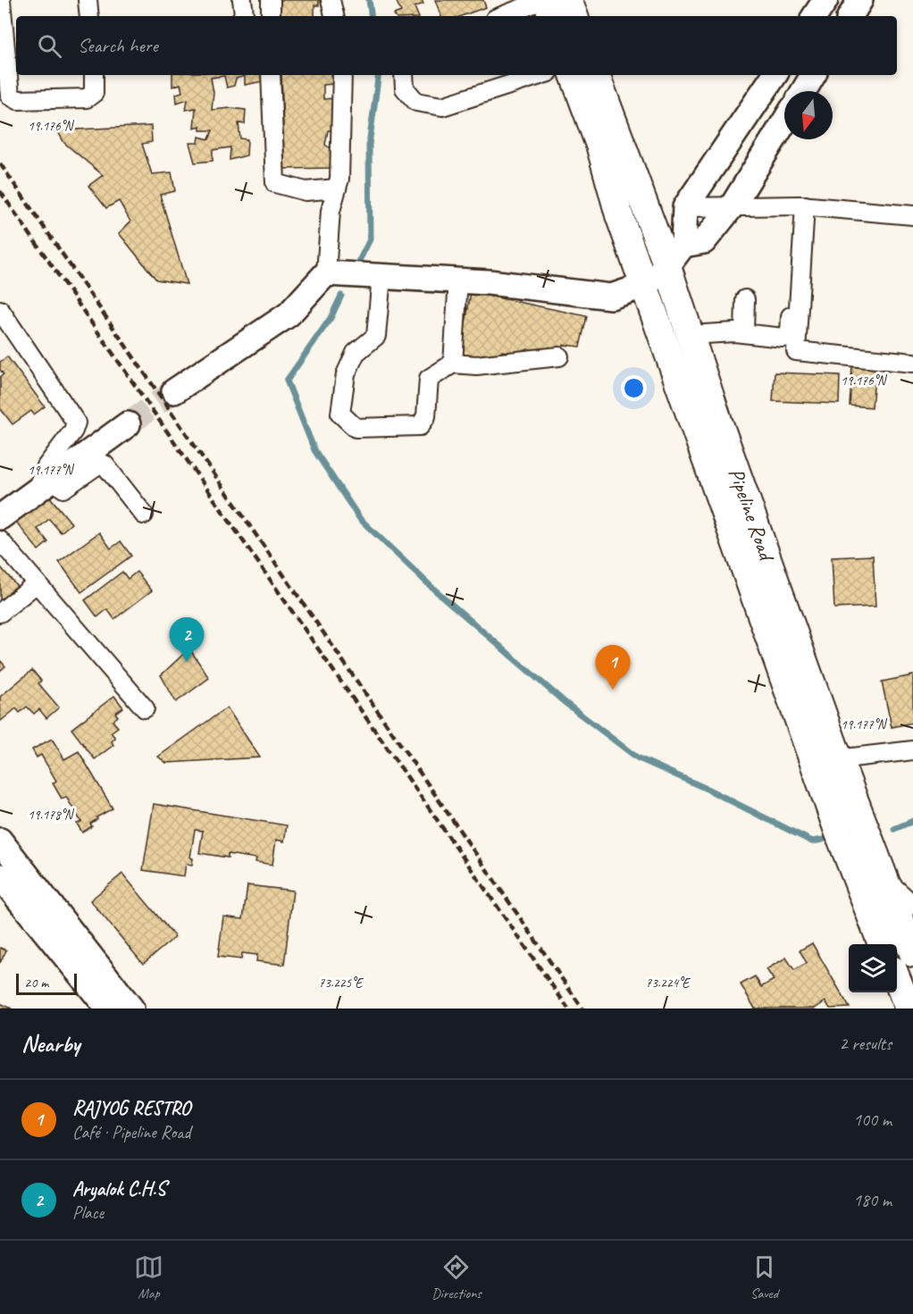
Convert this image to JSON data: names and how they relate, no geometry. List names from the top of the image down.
{
  "streets": {
    "main road": ["Pipeline Road"]
  },
  "scale_bar": "20 m",
  "north": "bottom",
  "page": {
    "search": "Search here",
    "pins": ["2", "1"],
    "scale": "20 m",
    "heading": ["Nearby", "2 results"],
    "list": [
      {
        "mark": "1",
        "name": "RAJYOG RESTRO",
        "note": "Café · Pipeline Road",
        "value": "100 m"
      },
      {
        "mark": "2",
        "name": "Aryalok C.H.S",
        "note": "Place",
        "value": "180 m"
      }
    ],
    "nav": ["Map", "Directions", "Saved"]
  },
  "coordinates": [
    "19.176°N",
    "19.177°N",
    "19.178°N",
    "73.225°E",
    "73.224°E"
  ]
}
